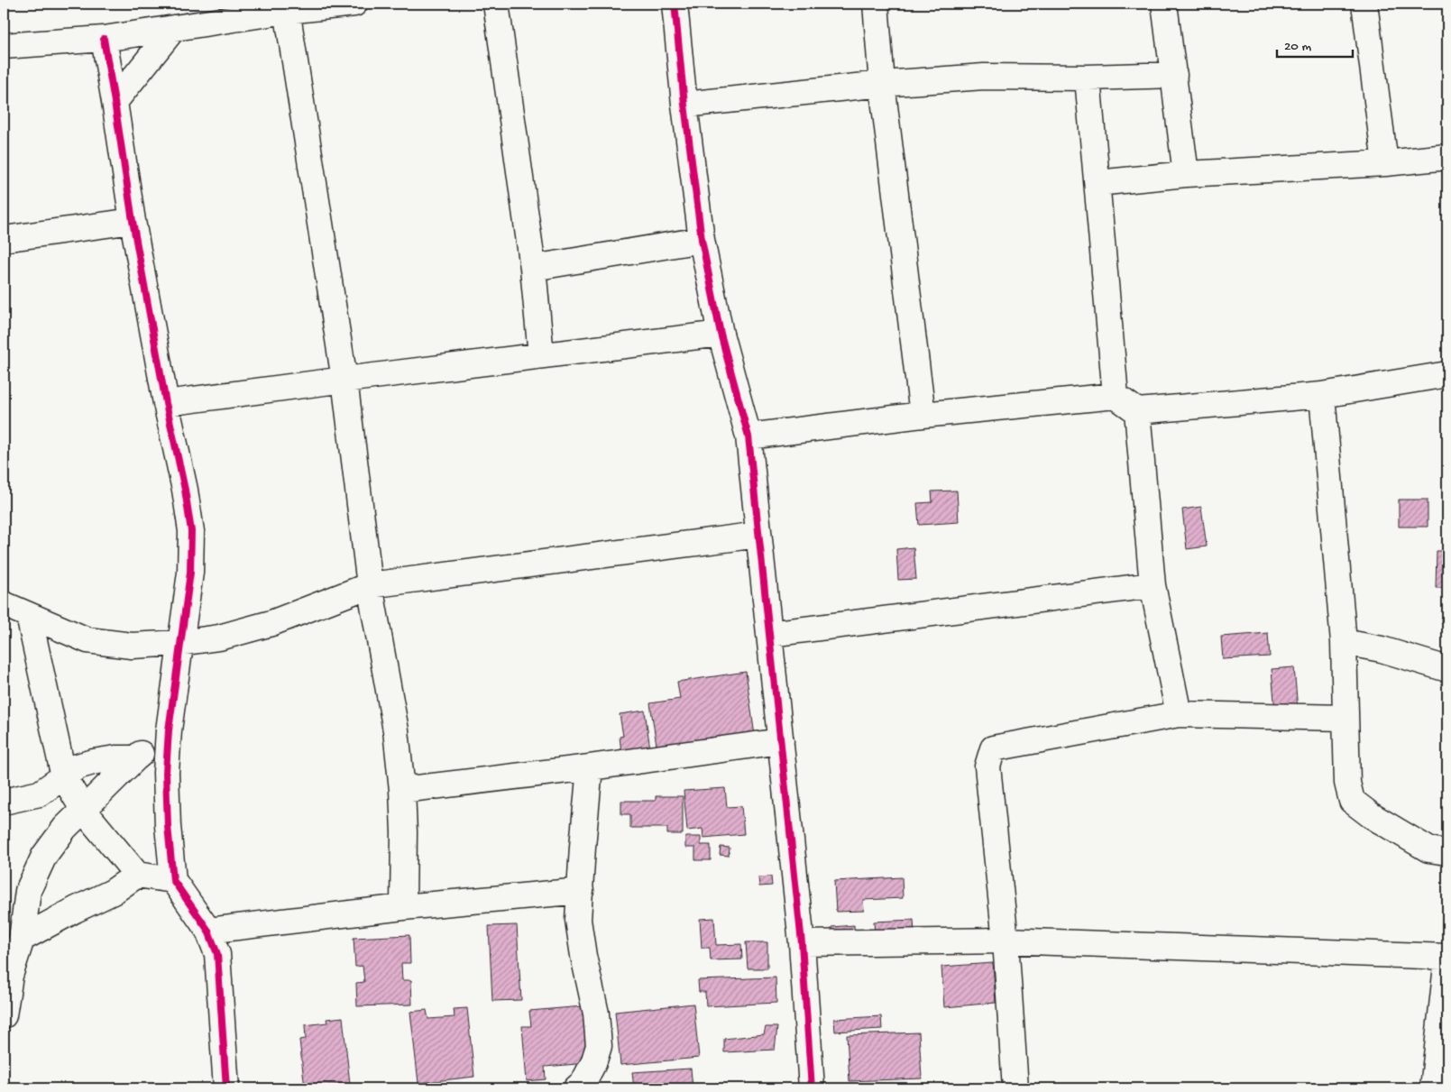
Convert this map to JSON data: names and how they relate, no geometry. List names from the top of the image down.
{
  "scale_bar": "20 m"
}
